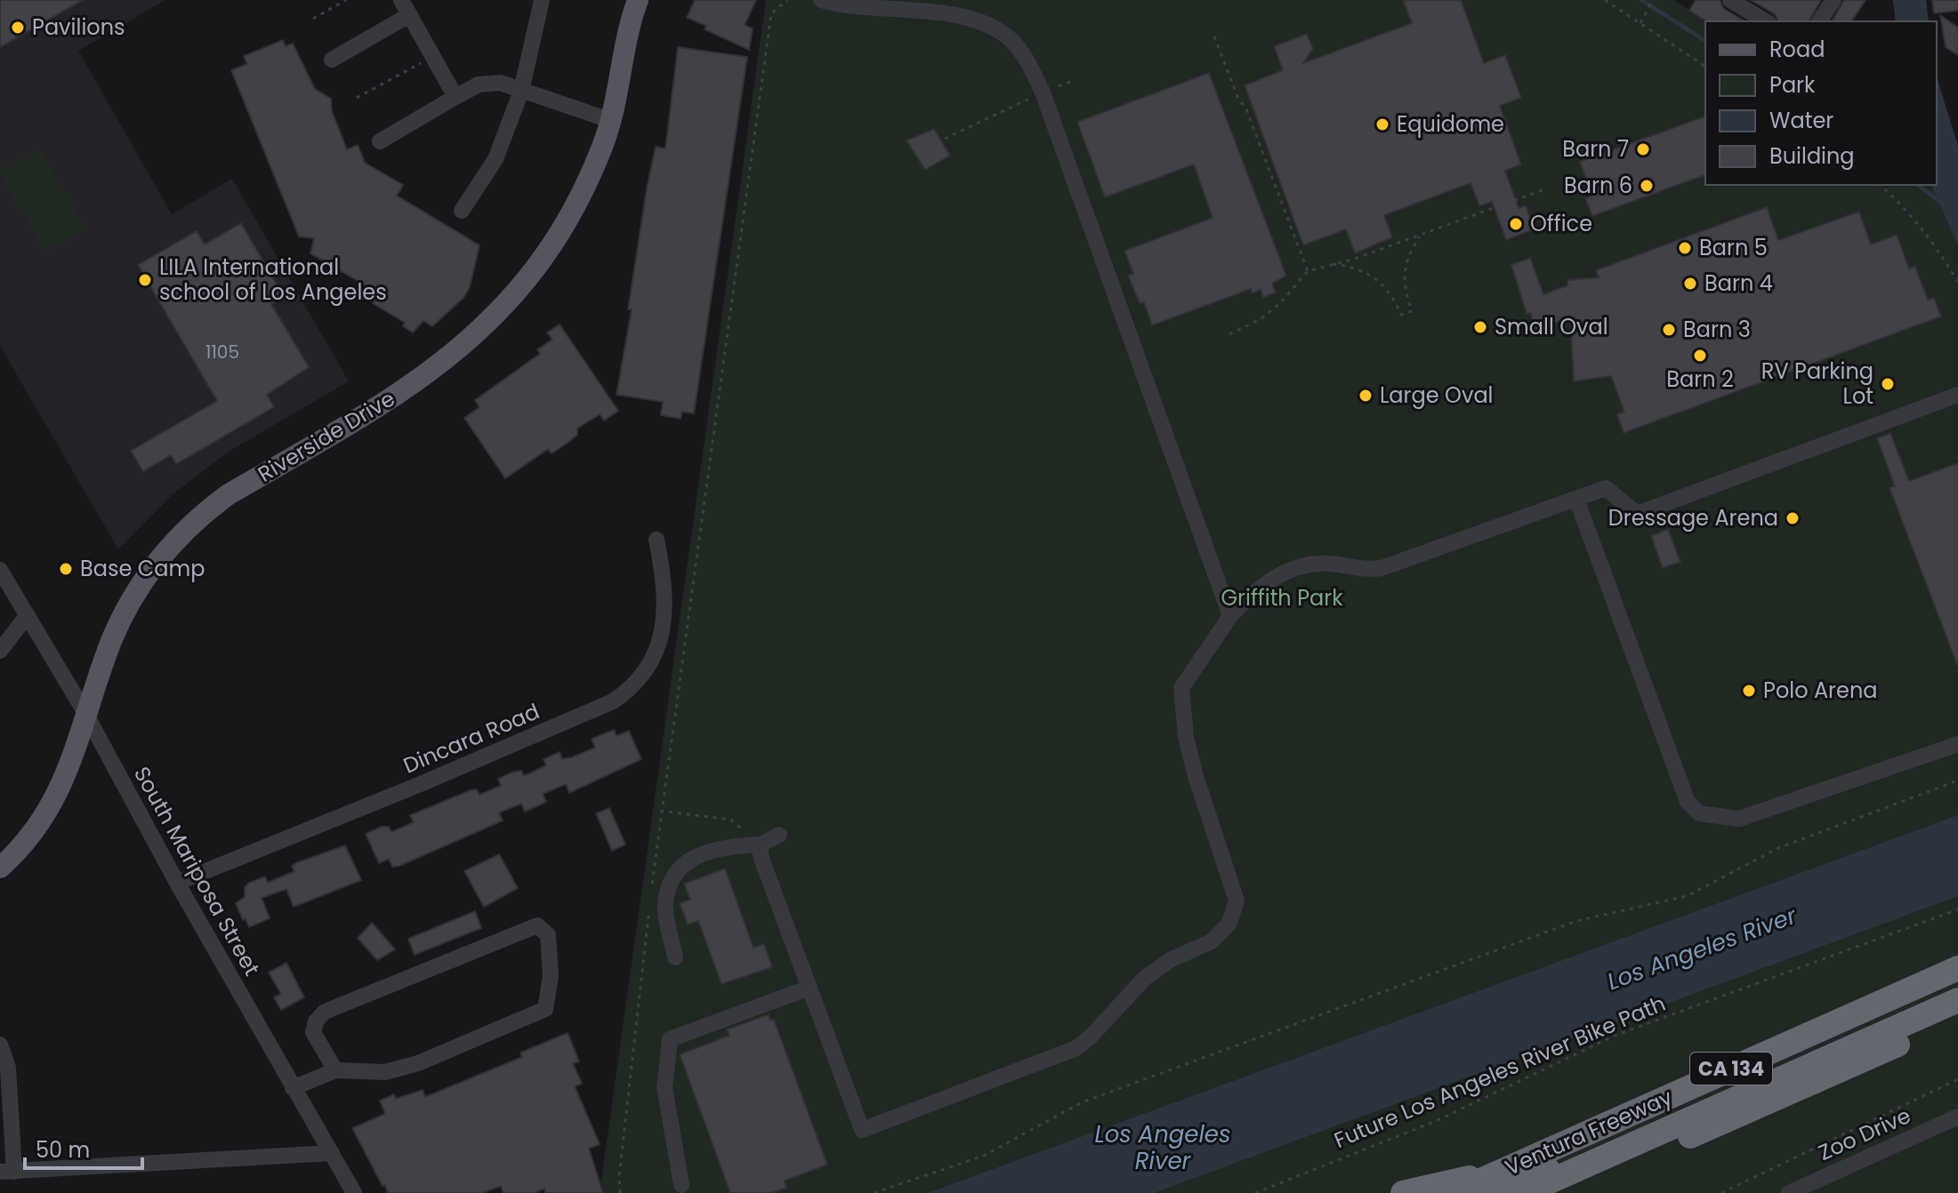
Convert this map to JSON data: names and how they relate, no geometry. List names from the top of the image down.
{
  "streets": {
    "highway": ["CA 134", "Ventura Freeway"],
    "main road": ["Riverside Drive"],
    "street": ["Dincara Road", "South Mariposa Street", "Zoo Drive"],
    "path": ["Future Los Angeles River Bike Path"]
  },
  "crossings": [
    ["Riverside Drive", "South Mariposa Street"],
    ["Dincara Road", "South Mariposa Street"]
  ],
  "water": ["Los Angeles River"],
  "parks": ["Griffith Park"],
  "places": [
    "Pavilions",
    "Equidome",
    "Barn 7",
    "Barn 6",
    "Office",
    "Barn 5",
    "LILA International school of Los Angeles",
    "Barn 4",
    "Small Oval",
    "Barn 3",
    "Barn 2",
    "RV Parking Lot",
    "Large Oval",
    "Dressage Arena",
    "Base Camp",
    "Polo Arena"
  ],
  "house_numbers": ["1105"],
  "legend": [
    "Road",
    "Park",
    "Water",
    "Building"
  ],
  "scale_bar": "50 m"
}
